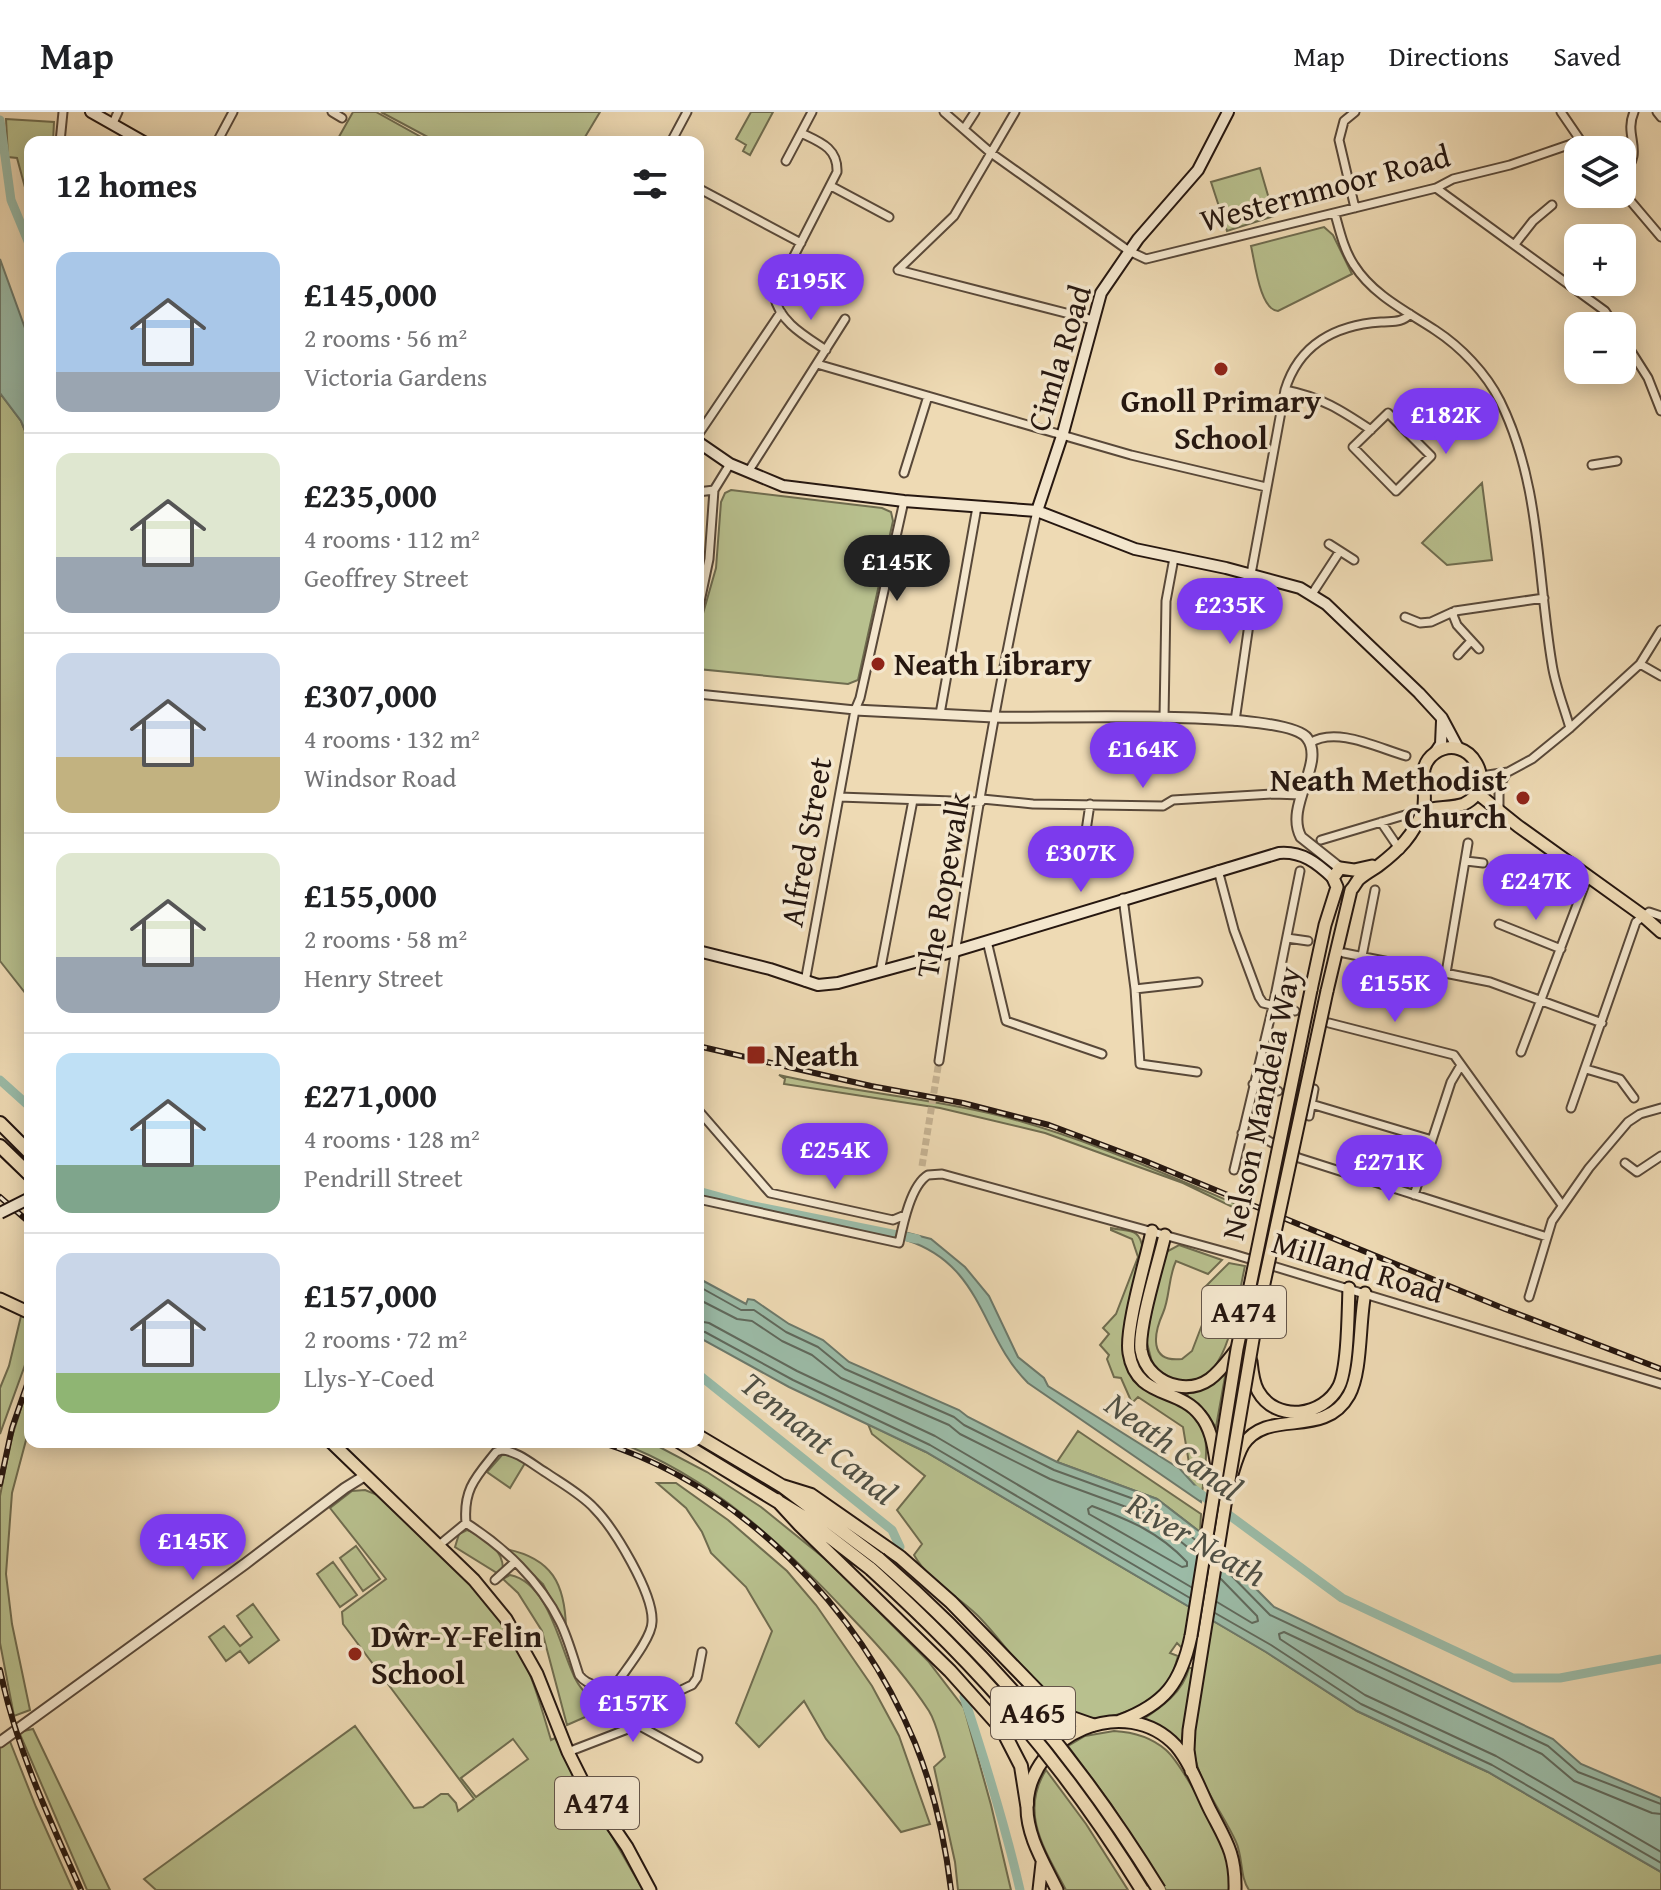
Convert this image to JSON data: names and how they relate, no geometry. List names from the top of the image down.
{
  "streets": {
    "highway": ["A465"],
    "main road": ["Cimla Road", "Nelson Mandela Way", "A474"],
    "street": [
      "Westernmoor Road",
      "Alfred Street",
      "The Ropewalk",
      "Milland Road"
    ]
  },
  "crossings": [
    ["Westernmoor Road", "Cimla Road"],
    ["Cimla Road", "The Ropewalk"]
  ],
  "water": ["Tennant Canal", "Neath Canal", "River Neath"],
  "places": {
    "other": [
      "Gnoll Primary School",
      "Neath Library",
      "Neath Methodist Church",
      "Dŵr-Y-Felin School"
    ],
    "transit": ["Neath"]
  },
  "page": {
    "header": "Map",
    "nav": ["Map", "Directions", "Saved"],
    "map_buttons": ["+", "−"],
    "heading": "12 homes",
    "list": [
      {
        "name": "£145,000",
        "note": "2 rooms · 56 m² · Victoria Gardens"
      },
      {
        "name": "£235,000",
        "note": "4 rooms · 112 m² · Geoffrey Street"
      },
      {
        "name": "£307,000",
        "note": "4 rooms · 132 m² · Windsor Road"
      },
      {
        "name": "£155,000",
        "note": "2 rooms · 58 m² · Henry Street"
      },
      {
        "name": "£271,000",
        "note": "4 rooms · 128 m² · Pendrill Street"
      },
      {
        "name": "£157,000",
        "note": "2 rooms · 72 m² · Llys-Y-Coed"
      }
    ],
    "price": [
      "£195K",
      "£182K",
      "£145K",
      "£235K",
      "£164K",
      "£307K",
      "£247K",
      "£155K",
      "£254K",
      "£271K",
      "£145K",
      "£157K"
    ]
  }
}
